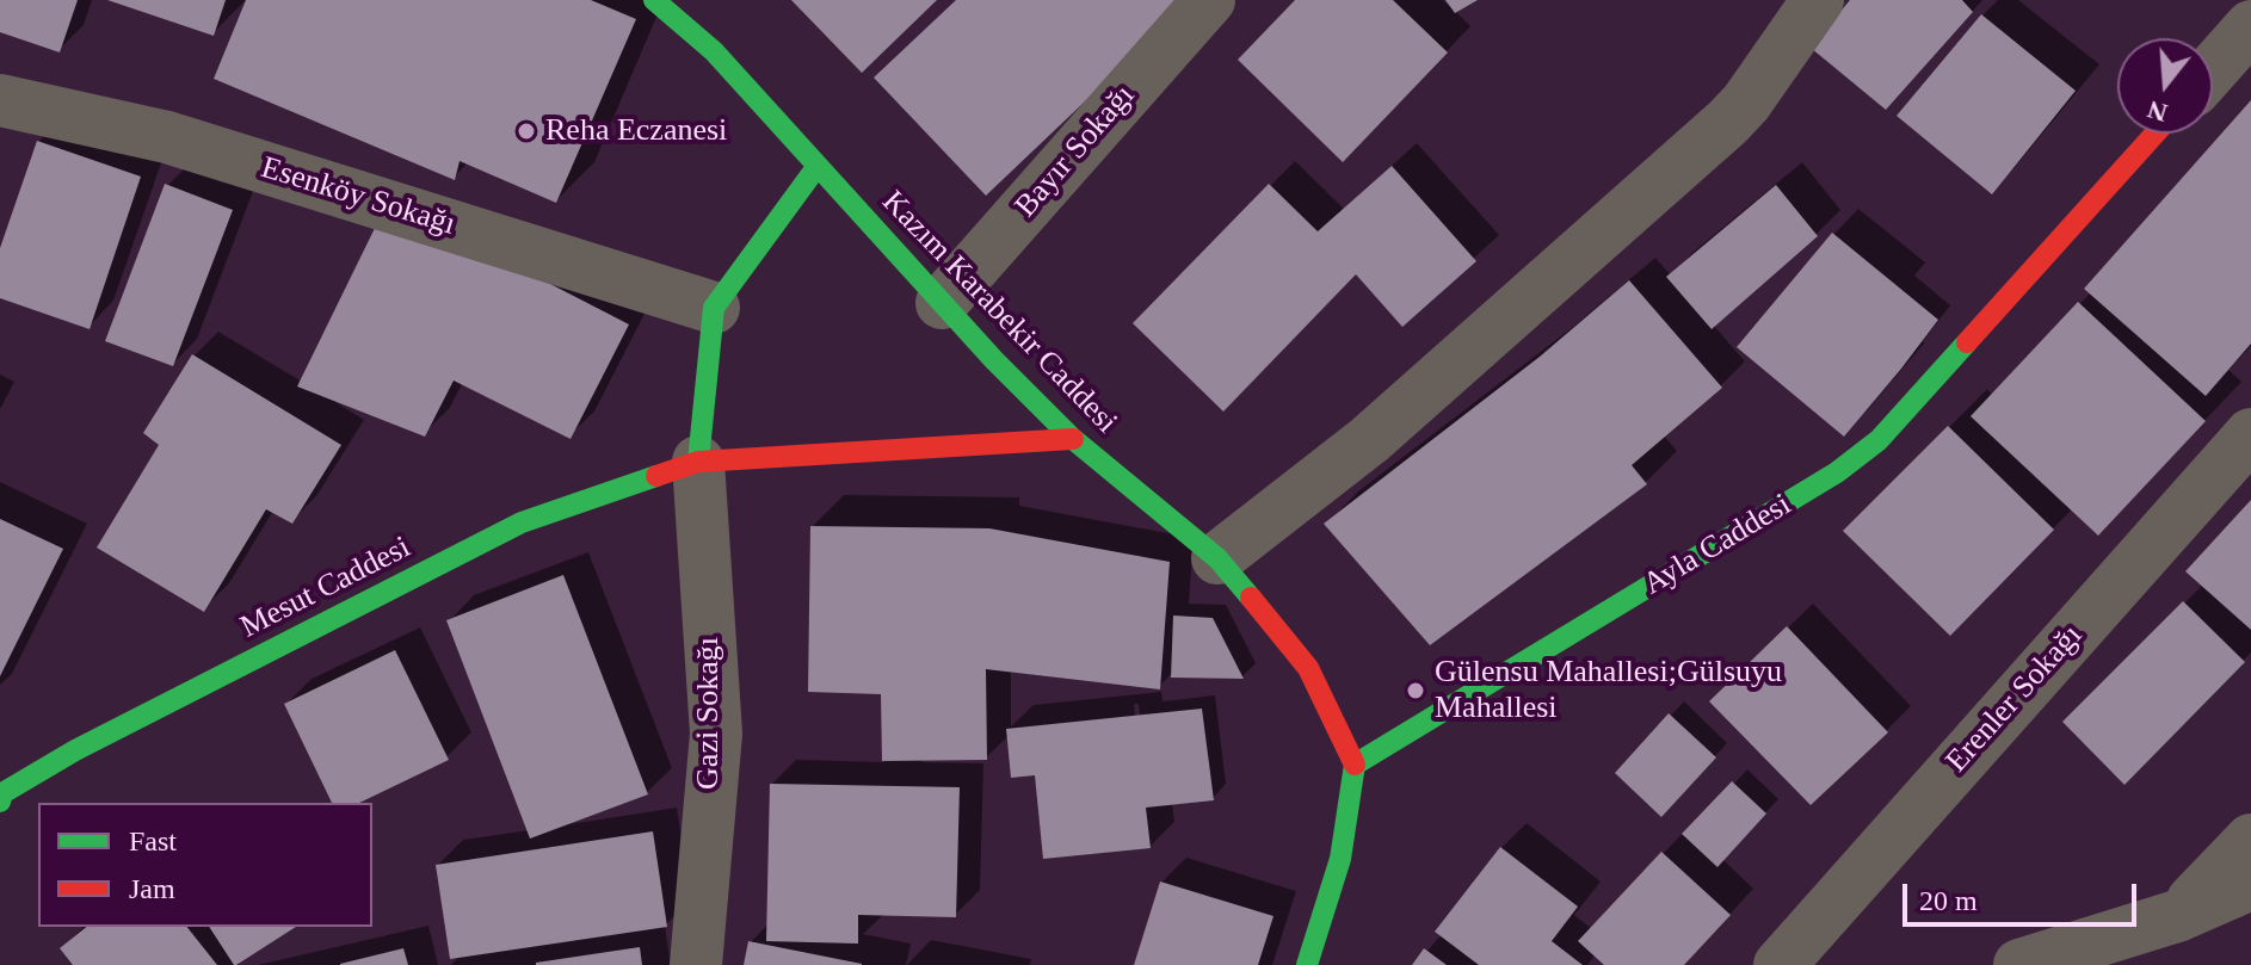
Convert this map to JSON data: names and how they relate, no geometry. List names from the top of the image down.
{
  "streets": {
    "street": [
      "Bayır Sokağı",
      "Esenköy Sokağı",
      "Kazım Karabekir Caddesi",
      "Ayla Caddesi",
      "Mesut Caddesi",
      "Erenler Sokağı",
      "Gazi Sokağı"
    ]
  },
  "crossings": [
    ["Bayır Sokağı", "Kazım Karabekir Caddesi"],
    ["Kazım Karabekir Caddesi", "Ayla Caddesi"],
    ["Kazım Karabekir Caddesi", "Mesut Caddesi"],
    ["Mesut Caddesi", "Gazi Sokağı"]
  ],
  "places": ["Reha Eczanesi", "Gülensu Mahallesi;Gülsuyu Mahallesi"],
  "legend": ["Fast", "Jam"],
  "scale_bar": "20 m",
  "north": "bottom"
}
